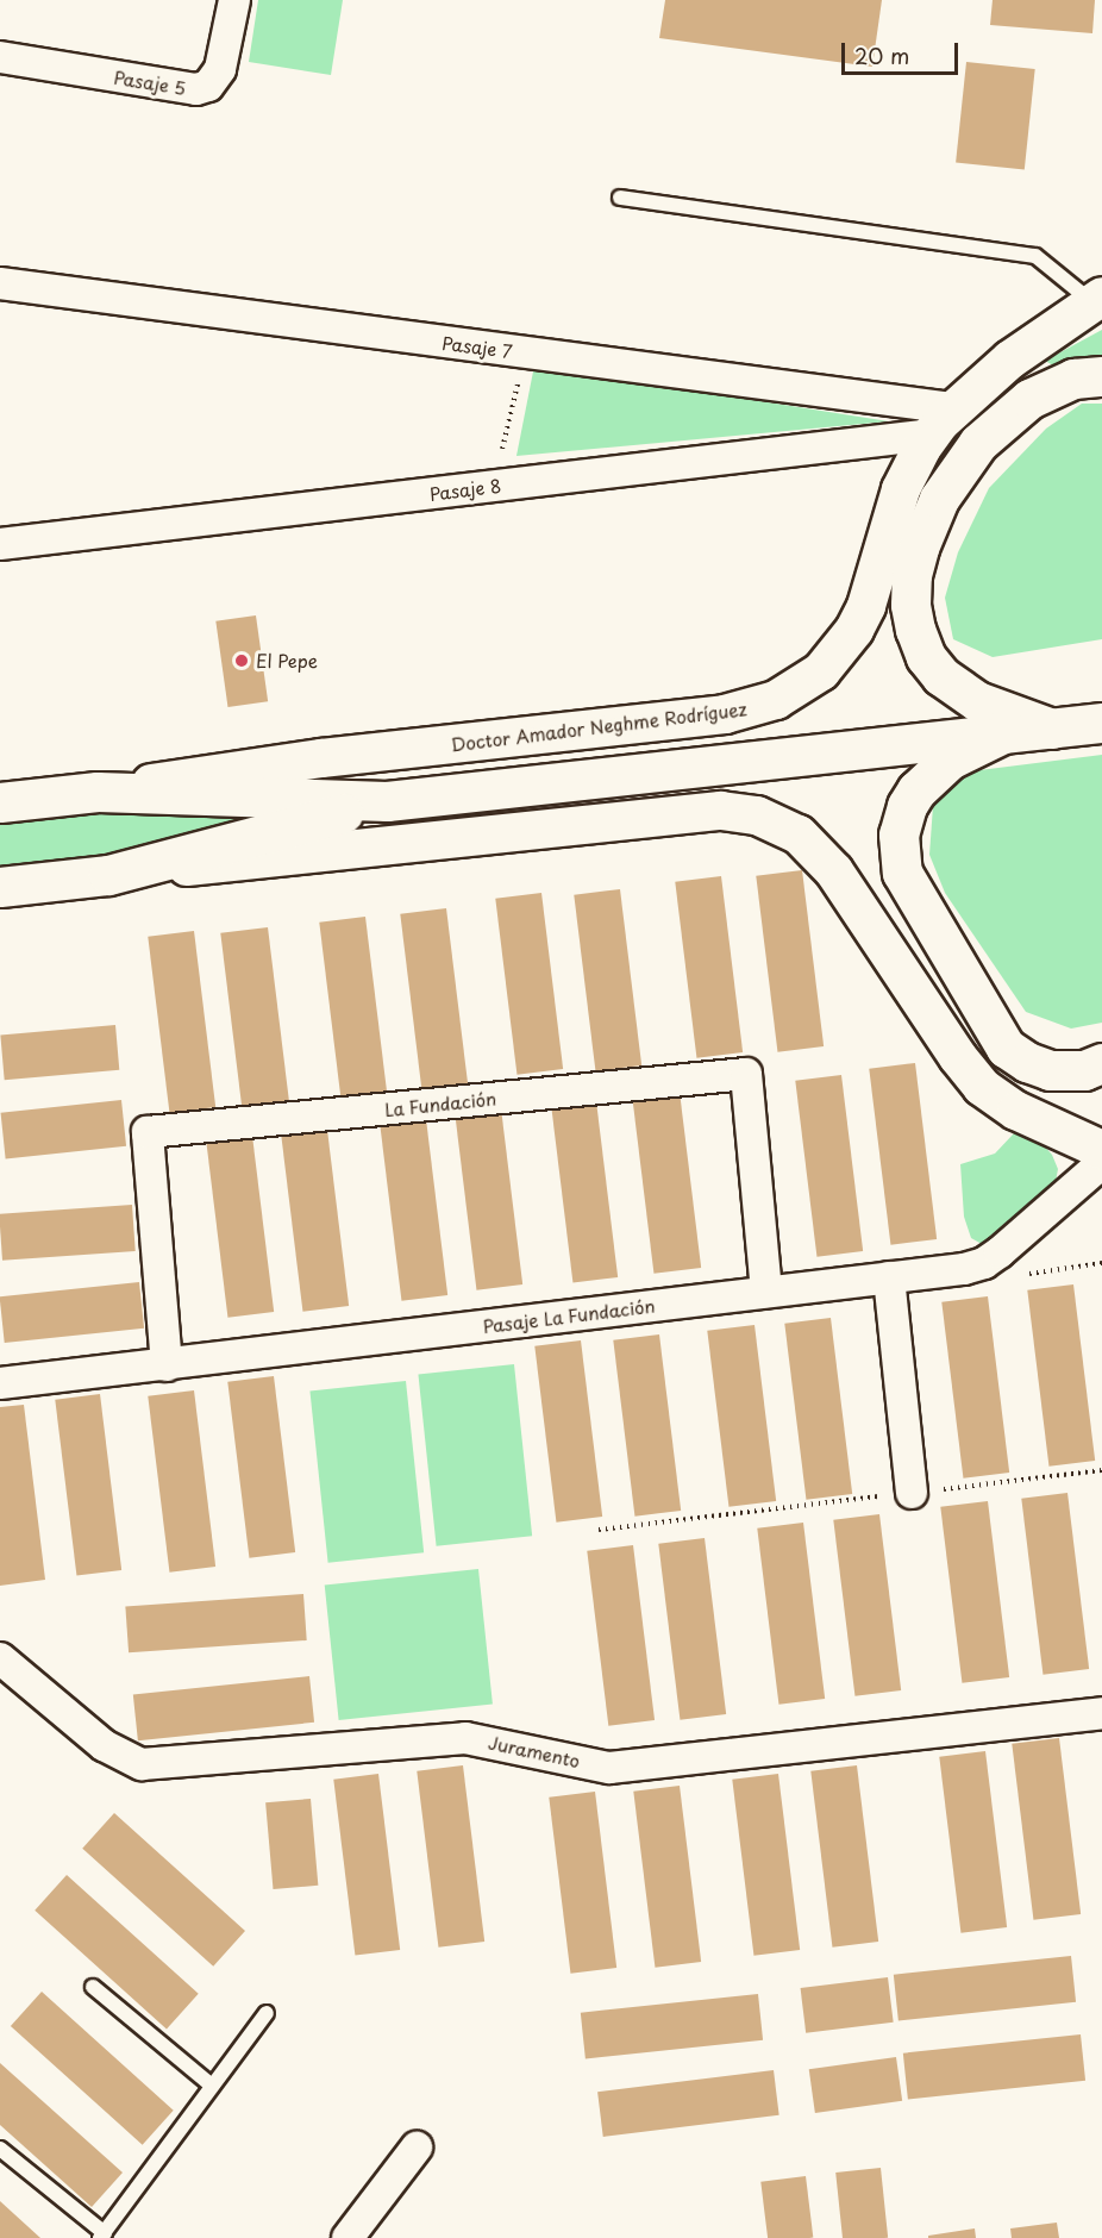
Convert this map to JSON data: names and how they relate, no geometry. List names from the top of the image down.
{
  "streets": {
    "main road": ["Doctor Amador Neghme Rodríguez"],
    "street": [
      "Pasaje 5",
      "Pasaje 7",
      "Pasaje 8",
      "La Fundación",
      "Pasaje La Fundación",
      "Juramento"
    ]
  },
  "crossings": [
    ["Pasaje 7", "Pasaje 8"],
    ["Pasaje 7", "Doctor Amador Neghme Rodríguez"],
    ["Pasaje 8", "Doctor Amador Neghme Rodríguez"],
    ["La Fundación", "Pasaje La Fundación"]
  ],
  "places": ["El Pepe"],
  "scale_bar": "20 m"
}
